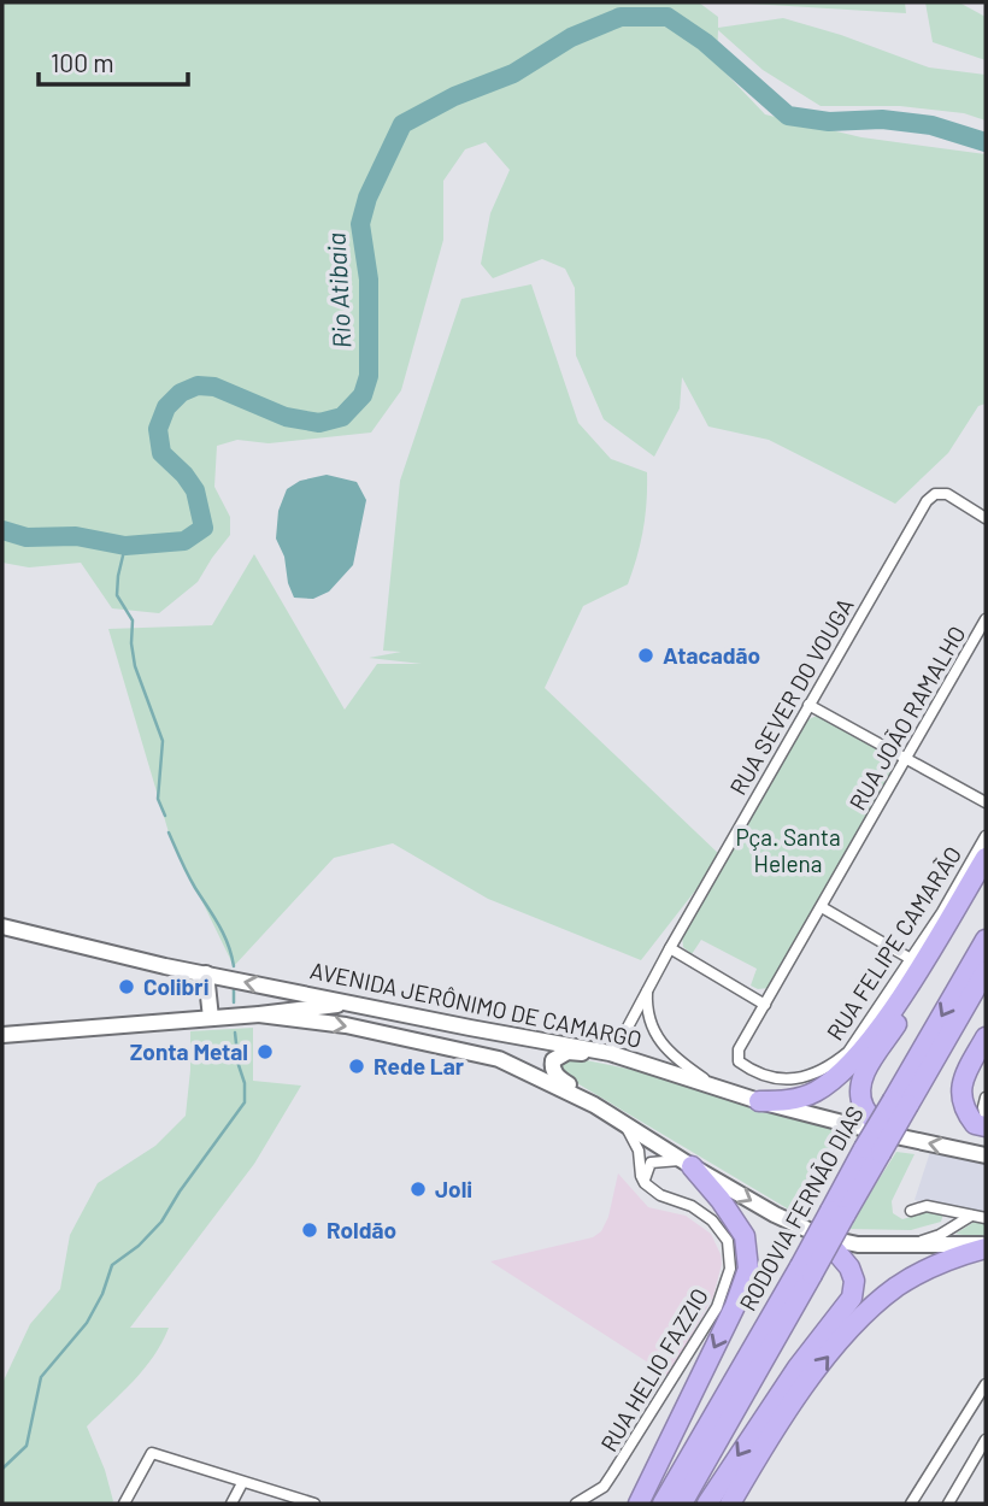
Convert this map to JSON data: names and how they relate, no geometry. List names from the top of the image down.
{
  "streets": {
    "highway": ["RODOVIA FERNÃO DIAS"],
    "main road": ["AVENIDA JERÔNIMO DE CAMARGO"],
    "street": [
      "RUA SEVER DO VOUGA",
      "RUA JOÃO RAMALHO",
      "RUA FELIPE CAMARÃO",
      "RUA HELIO FAZZIO"
    ]
  },
  "crossings": [
    ["RUA SEVER DO VOUGA", "AVENIDA JERÔNIMO DE CAMARGO"],
    ["RUA JOÃO RAMALHO", "RUA FELIPE CAMARÃO"],
    ["AVENIDA JERÔNIMO DE CAMARGO", "RODOVIA FERNÃO DIAS"]
  ],
  "water": ["Rio Atibaia"],
  "parks": ["Pça. Santa Helena"],
  "places": [
    "Atacadão",
    "Colibri",
    "Zonta Metal",
    "Rede Lar",
    "Joli",
    "Roldão"
  ],
  "scale_bar": "100 m"
}
